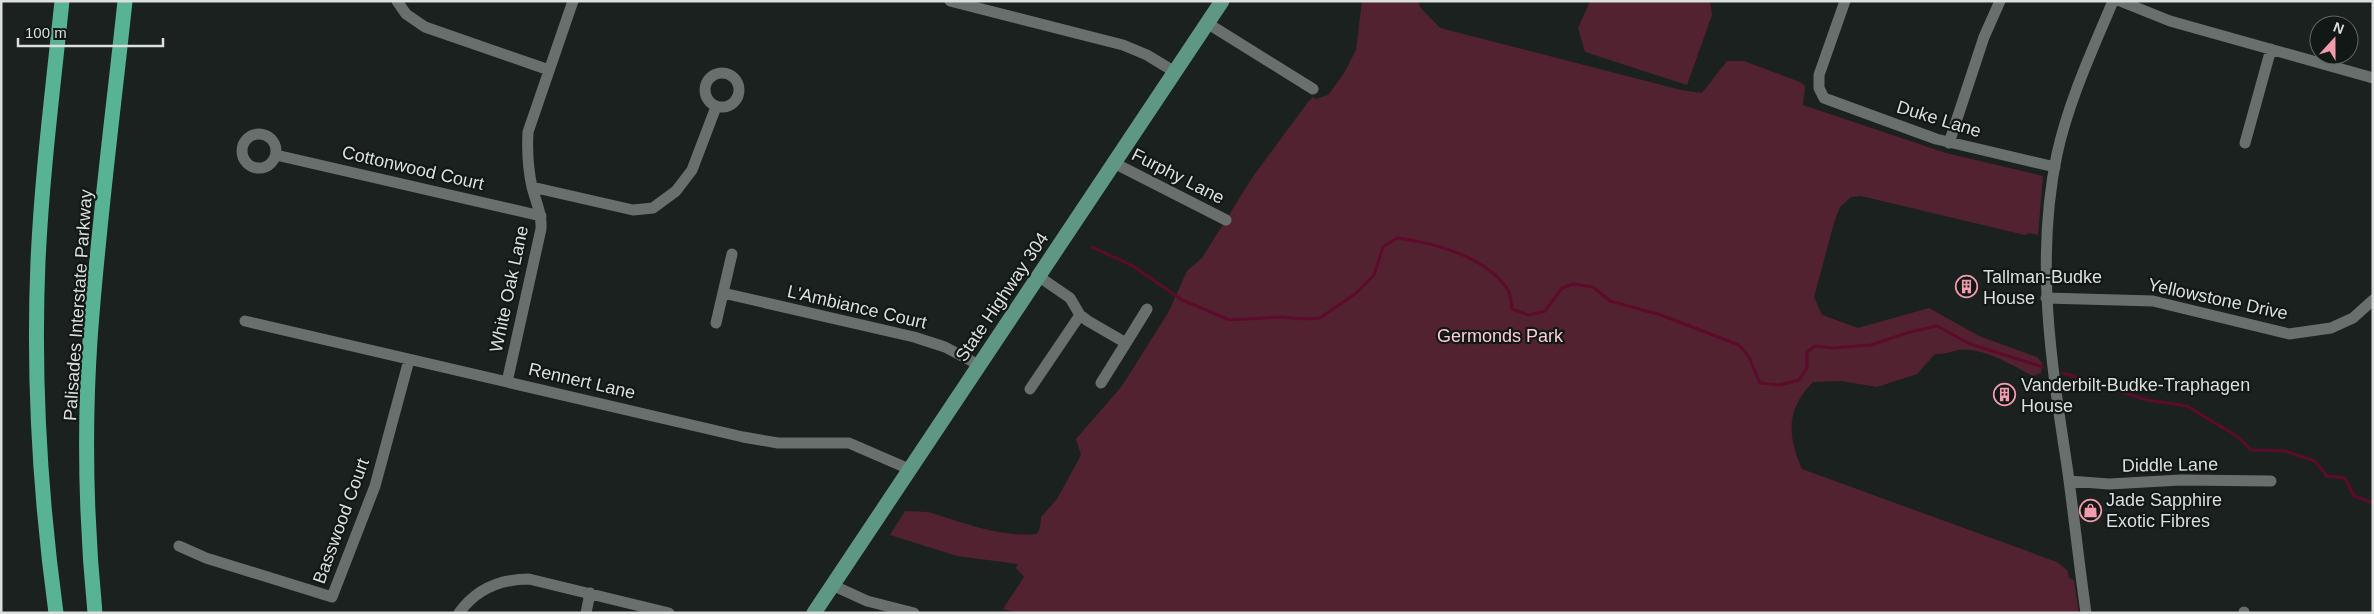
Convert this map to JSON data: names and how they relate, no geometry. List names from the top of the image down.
{
  "streets": {
    "highway": ["Palisades Interstate Parkway"],
    "main road": ["State Highway 304"],
    "street": [
      "Duke Lane",
      "Cottonwood Court",
      "Furphy Lane",
      "White Oak Lane",
      "Yellowstone Drive",
      "L'Ambiance Court",
      "Rennert Lane",
      "Diddle Lane",
      "Basswood Court"
    ]
  },
  "crossings": [
    ["Cottonwood Court", "White Oak Lane"],
    ["Furphy Lane", "State Highway 304"],
    ["White Oak Lane", "Rennert Lane"],
    ["State Highway 304", "L'Ambiance Court"],
    ["State Highway 304", "Rennert Lane"],
    ["Rennert Lane", "Basswood Court"]
  ],
  "parks": ["Germonds Park"],
  "places": {
    "building": ["Tallman-Budke House", "Vanderbilt-Budke-Traphagen House"],
    "shop": ["Jade Sapphire Exotic Fibres"]
  },
  "scale_bar": "100 m",
  "north": "top"
}
